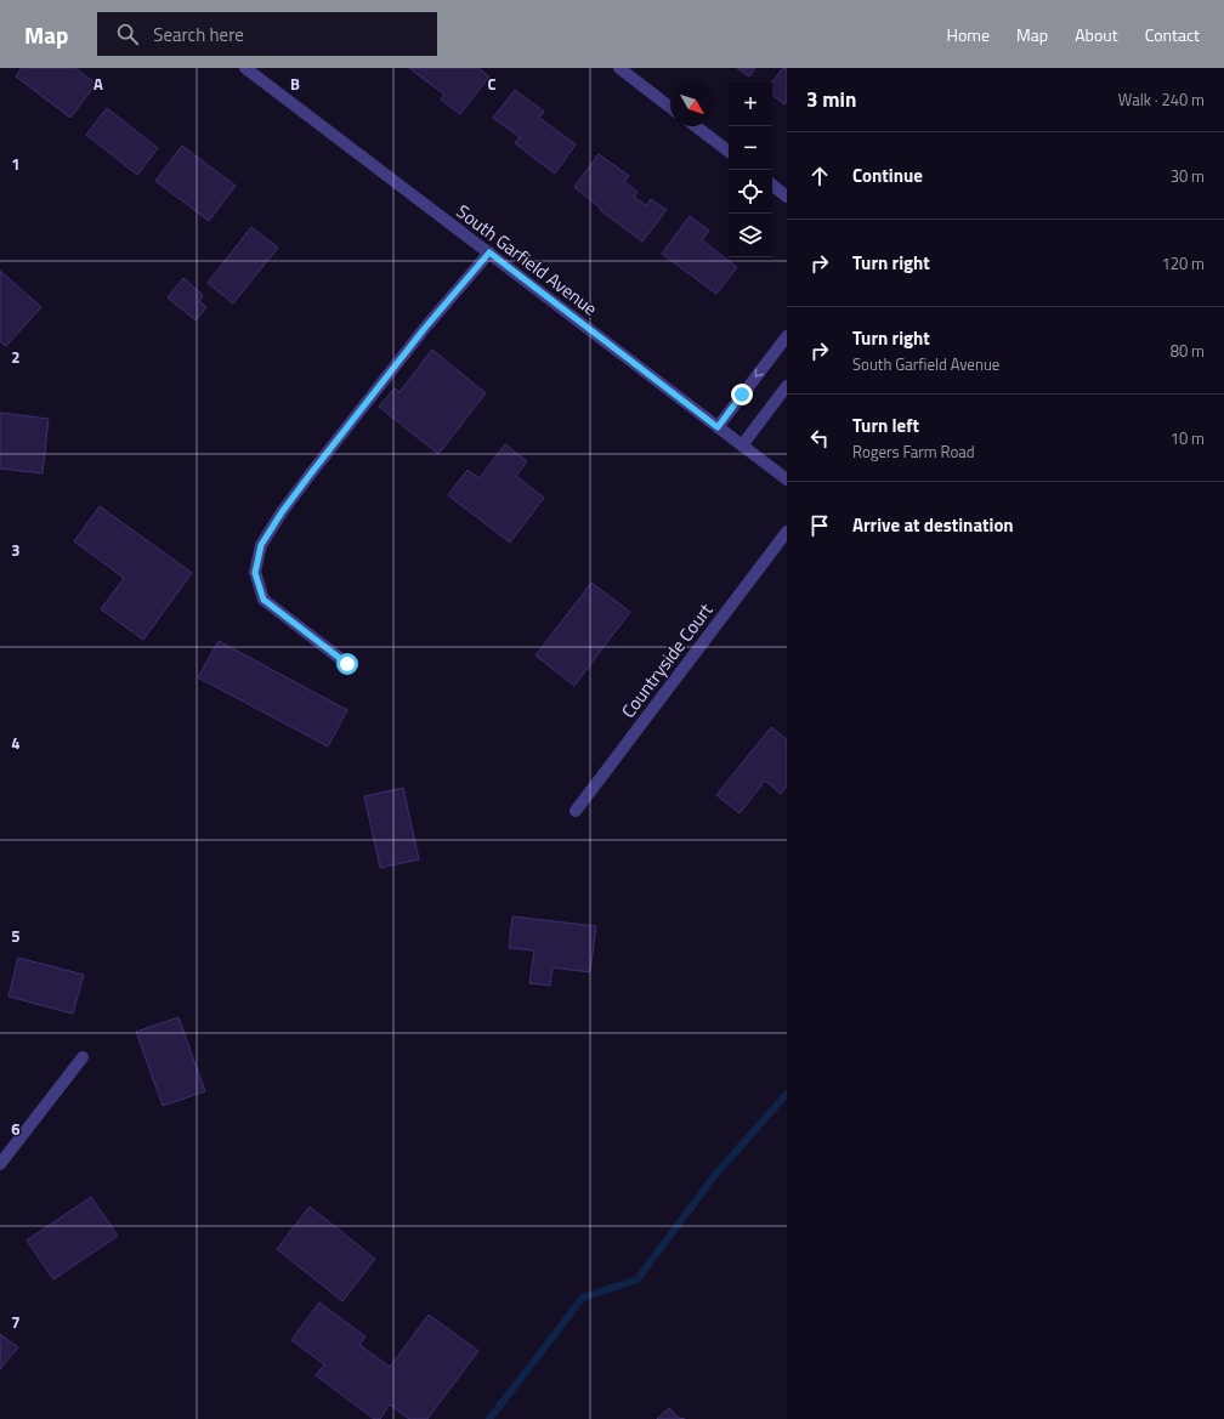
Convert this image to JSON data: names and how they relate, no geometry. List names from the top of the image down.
{
  "streets": {
    "street": ["South Garfield Avenue", "Countryside Court"]
  },
  "north": "bottom right",
  "page": {
    "header": "Map",
    "search": "Search here",
    "nav": [
      "Home",
      "Map",
      "About",
      "Contact"
    ],
    "heading": ["3 min", "Walk · 240 m"],
    "map_buttons": ["+", "−"],
    "list": [
      ["Continue", "30 m"],
      ["Turn right", "120 m"],
      ["Turn right", "South Garfield Avenue", "80 m"],
      ["Turn left", "Rogers Farm Road", "10 m"],
      "Arrive at destination"
    ]
  },
  "grid": {
    "columns": ["A", "B", "C"],
    "rows": [
      "1",
      "2",
      "3",
      "4",
      "5",
      "6",
      "7"
    ]
  }
}
